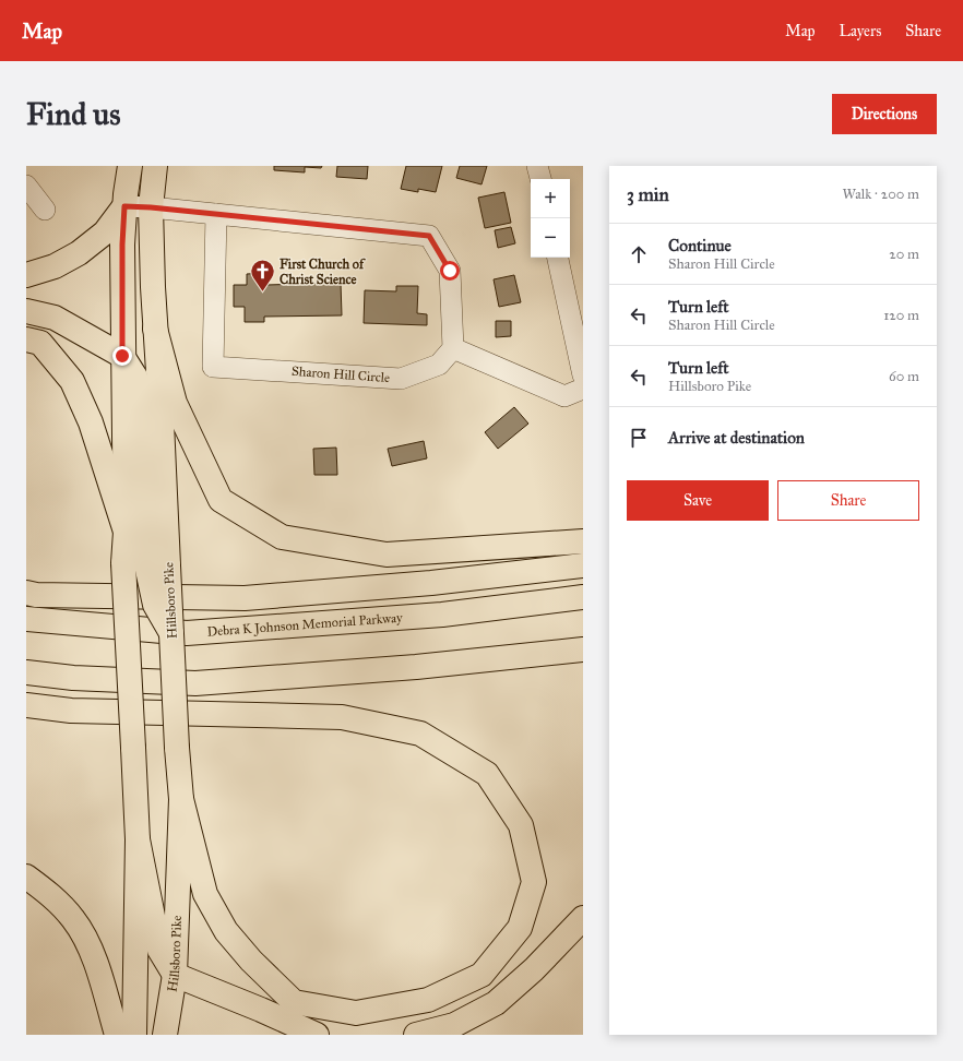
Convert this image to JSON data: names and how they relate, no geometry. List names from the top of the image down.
{
  "streets": {
    "main road": ["Hillsboro Pike", "Debra K Johnson Memorial Parkway"],
    "street": ["Sharon Hill Circle"]
  },
  "places": {
    "church": ["First Church of Christ Science"]
  },
  "page": {
    "header": "Map",
    "nav": ["Map", "Layers", "Share"],
    "buttons": [
      "Directions",
      ["Save", "Share"]
    ],
    "title": "Find us",
    "heading": ["3 min", "Walk · 200 m"],
    "map_buttons": ["+", "−"],
    "list": [
      ["Continue", "Sharon Hill Circle", "20 m"],
      ["Turn left", "Sharon Hill Circle", "120 m"],
      ["Turn left", "Hillsboro Pike", "60 m"],
      "Arrive at destination"
    ]
  }
}
